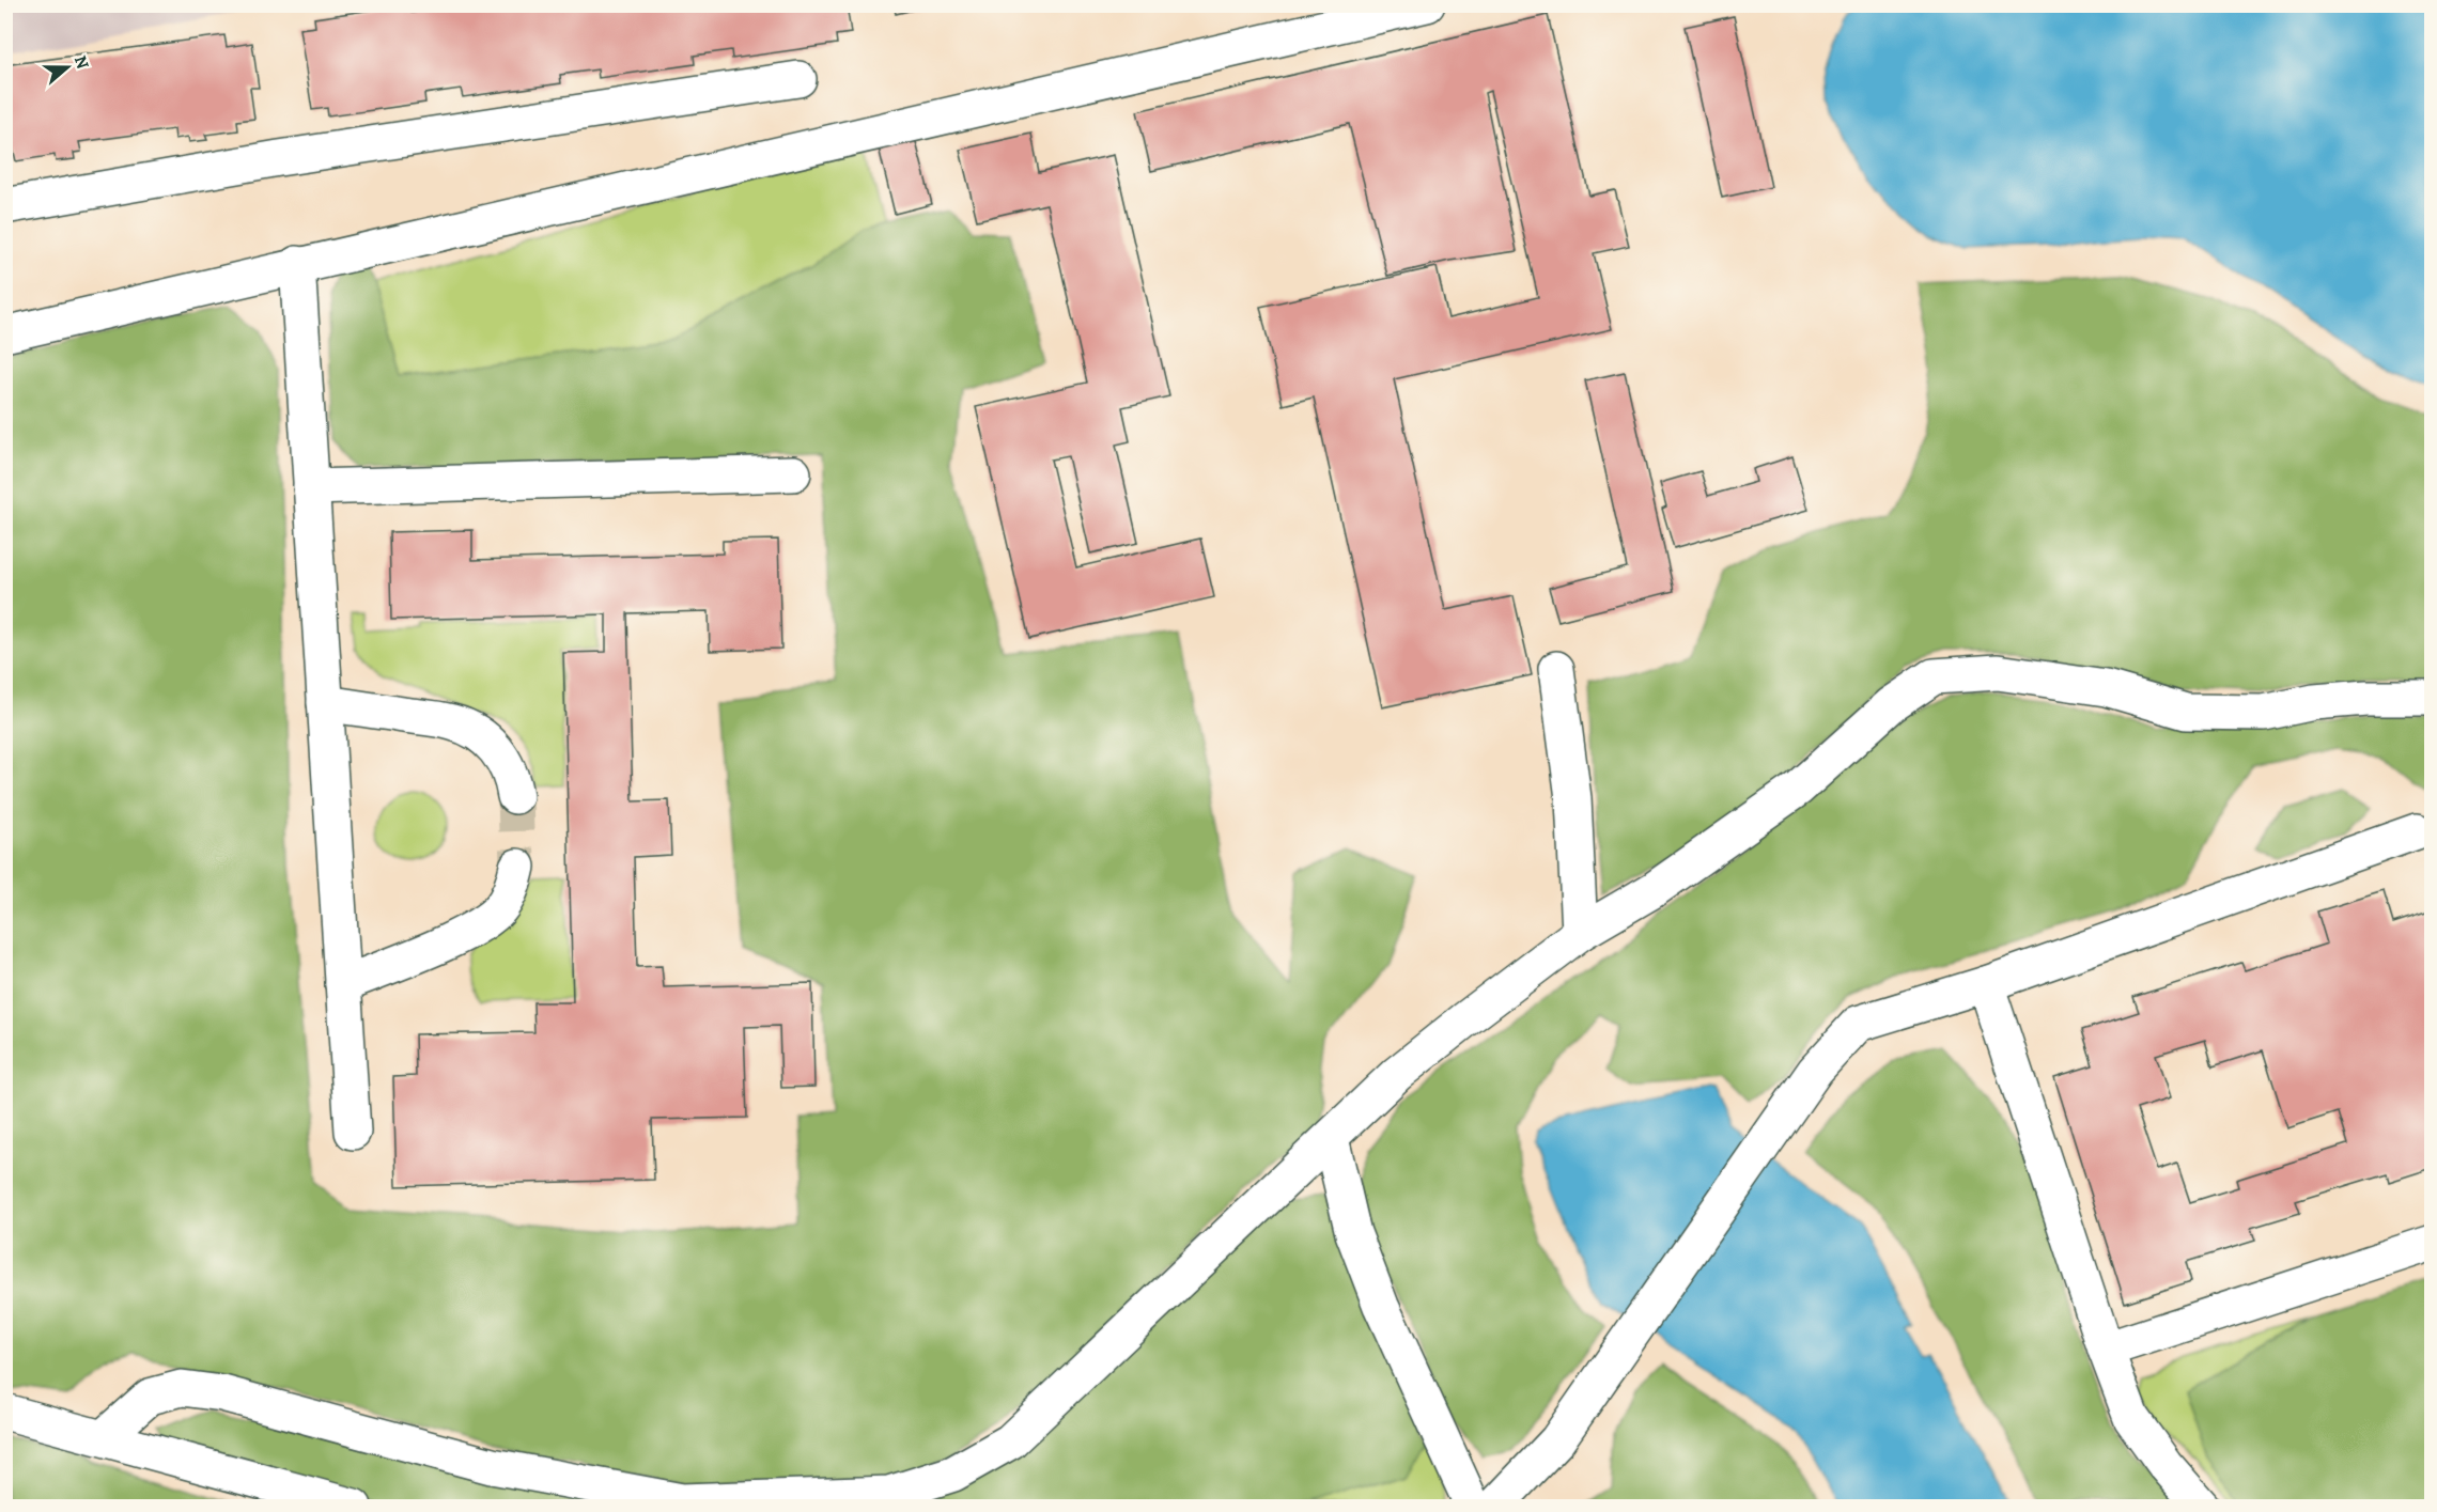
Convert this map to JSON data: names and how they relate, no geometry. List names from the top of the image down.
{
  "north": "right"
}
